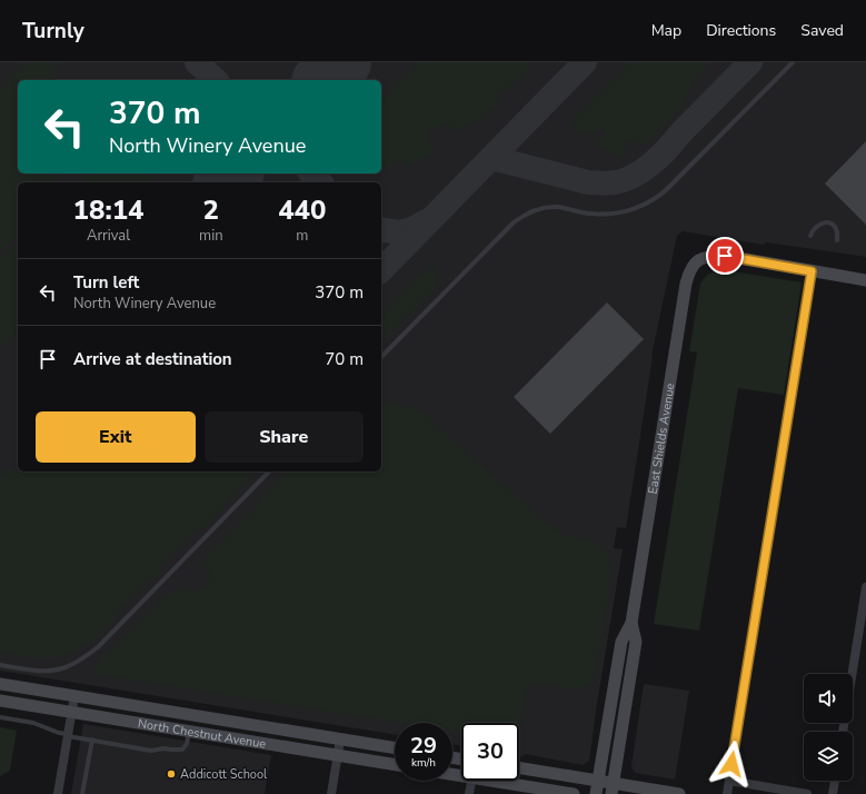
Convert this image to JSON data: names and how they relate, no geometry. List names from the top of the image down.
{
  "streets": {
    "main road": ["East Shields Avenue", "North Chestnut Avenue"]
  },
  "places": ["Addicott School"],
  "page": {
    "header": "Turnly",
    "nav": ["Map", "Directions", "Saved"],
    "turn": ["370 m", "North Winery Avenue"],
    "eta": [
      "18:14",
      "Arrival",
      "2",
      "min",
      "440",
      "m"
    ],
    "list": [
      {
        "name": "Turn left",
        "note": "North Winery Avenue",
        "value": "370 m"
      },
      {
        "name": "Arrive at destination",
        "value": "70 m"
      }
    ],
    "buttons": ["Exit", "Share"],
    "speed": "29 km/h",
    "limit": "30"
  }
}
